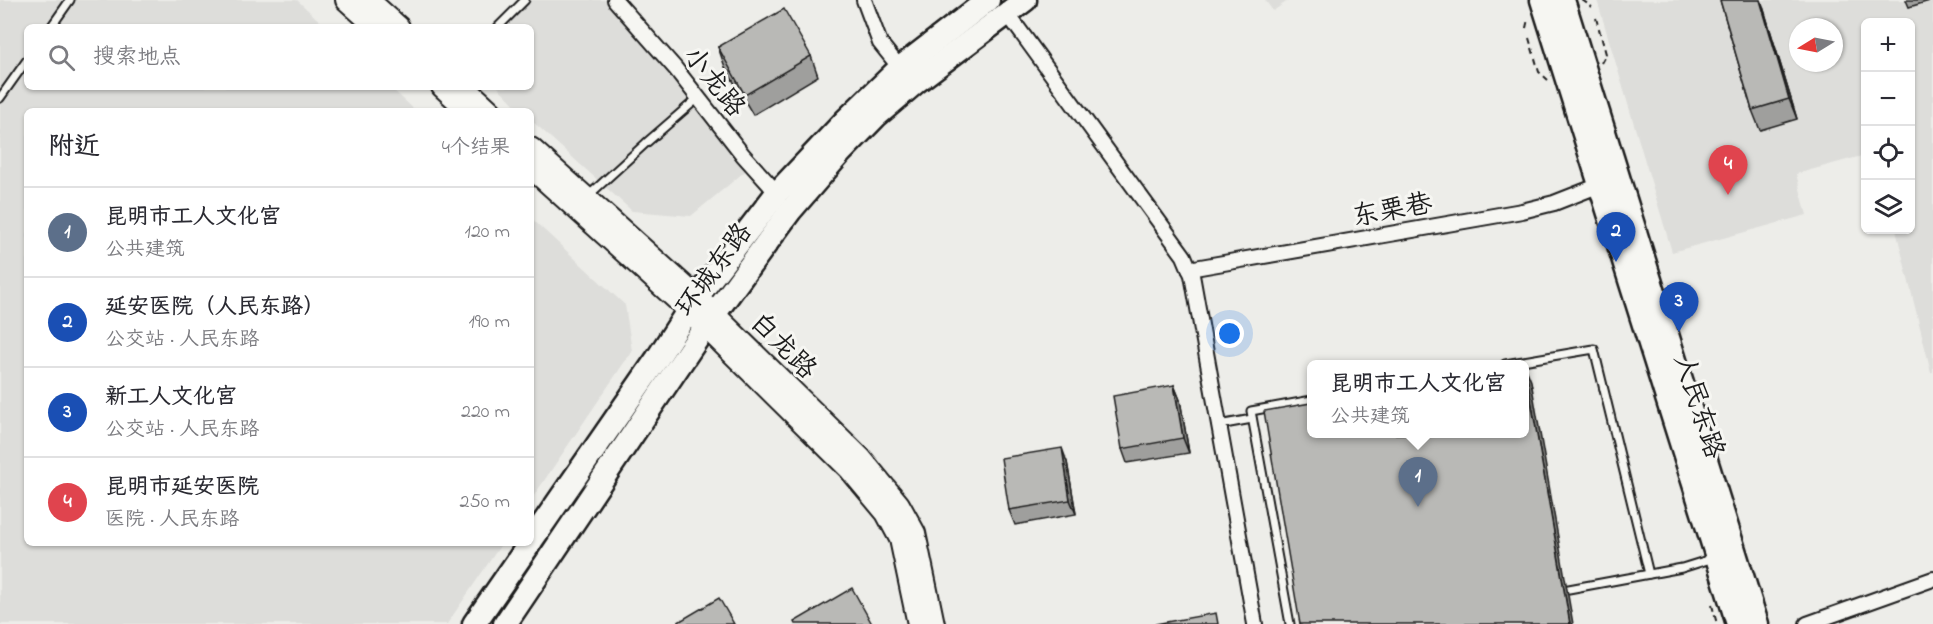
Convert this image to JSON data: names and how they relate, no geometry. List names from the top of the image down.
{
  "streets": {
    "main road": ["环城东路", "白龙路", "人民东路"],
    "street": ["小龙路", "东栗巷"]
  },
  "crossings": [
    ["小龙路", "环城东路"],
    ["东栗巷", "人民东路"],
    ["环城东路", "白龙路"]
  ],
  "north": "left",
  "page": {
    "map_buttons": ["+", "−"],
    "search": "搜索地点",
    "heading": ["附近", "4个结果"],
    "pins": [
      "4",
      "2",
      "3",
      "1"
    ],
    "list": [
      {
        "mark": "1",
        "name": "昆明市工人文化宫",
        "note": "公共建筑",
        "value": "120 m"
      },
      {
        "mark": "2",
        "name": "延安医院（人民东路）",
        "note": "公交站 · 人民东路",
        "value": "190 m"
      },
      {
        "mark": "3",
        "name": "新工人文化宫",
        "note": "公交站 · 人民东路",
        "value": "220 m"
      },
      {
        "mark": "4",
        "name": "昆明市延安医院",
        "note": "医院 · 人民东路",
        "value": "250 m"
      }
    ],
    "popup": ["昆明市工人文化宫", "公共建筑"]
  }
}
